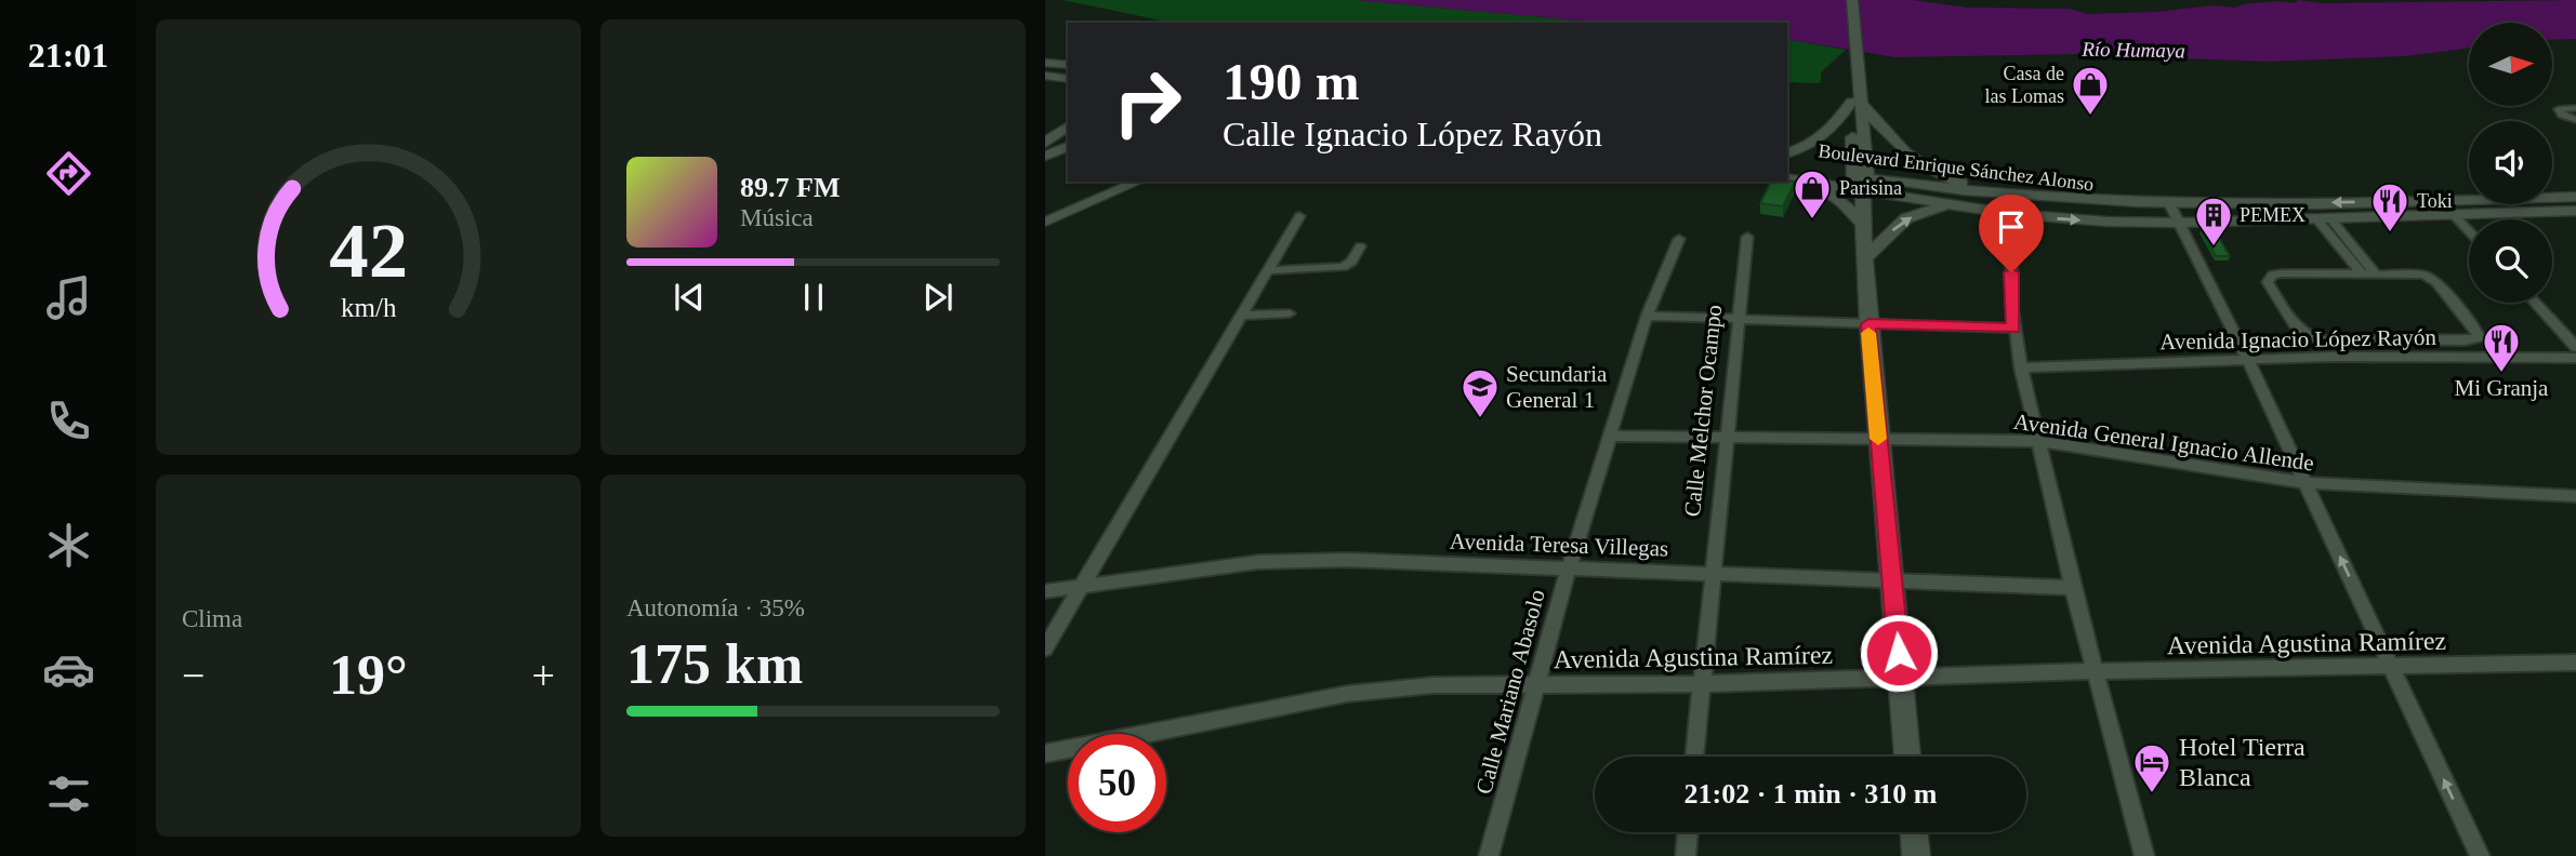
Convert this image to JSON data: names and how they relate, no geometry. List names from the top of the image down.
{
  "streets": {
    "main road": ["Boulevard Enrique Sánchez Alonso"],
    "street": [
      "Avenida Ignacio López Rayón",
      "Calle Melchor Ocampo",
      "Avenida General Ignacio Allende",
      "Avenida Teresa Villegas",
      "Avenida Agustina Ramírez",
      "Calle Mariano Abasolo"
    ]
  },
  "crossings": [
    ["Calle Melchor Ocampo", "Avenida General Ignacio Allende"],
    ["Calle Melchor Ocampo", "Avenida Teresa Villegas"],
    ["Calle Melchor Ocampo", "Avenida Agustina Ramírez"],
    ["Avenida General Ignacio Allende", "Calle Mariano Abasolo"],
    ["Avenida Teresa Villegas", "Calle Mariano Abasolo"],
    ["Avenida Agustina Ramírez", "Calle Mariano Abasolo"]
  ],
  "water": ["Río Humaya"],
  "places": {
    "shop": ["Casa de las Lomas", "Parisina"],
    "restaurant": ["Toki", "Mi Granja"],
    "building": ["PEMEX"],
    "school or university": ["Secundaria General 1"],
    "hotel": ["Hotel Tierra Blanca"]
  },
  "north": "right",
  "page": {
    "tabs": "21:01",
    "turn": ["190 m", "Calle Ignacio López Rayón"],
    "song": ["89.7 FM", "Música"],
    "tile": [
      "Clima",
      ["Autonomía · 35%", "175 km"]
    ],
    "heat": ["−", "19°", "+"],
    "limit": "50",
    "trip": "21:02 · 1 min · 310 m",
    "gauge": ["42", "km/h"]
  }
}
